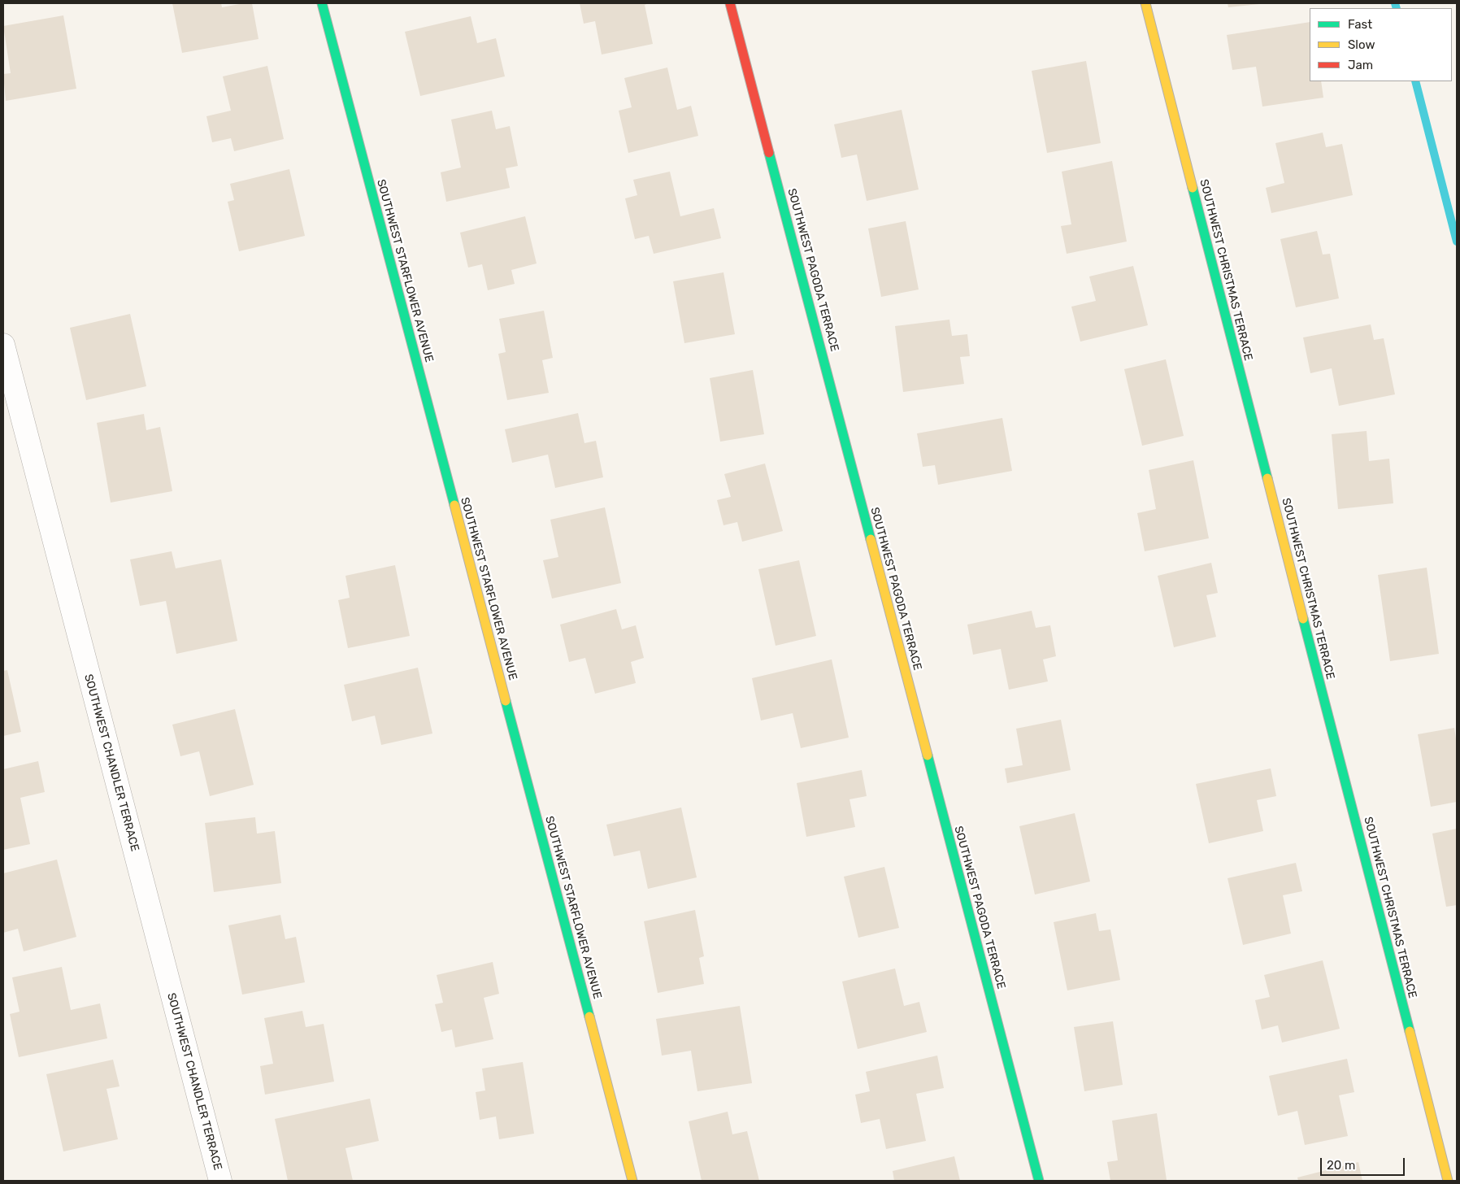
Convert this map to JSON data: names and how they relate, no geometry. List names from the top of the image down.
{
  "streets": {
    "street": [
      "SOUTHWEST PAGODA TERRACE",
      "SOUTHWEST CHRISTMAS TERRACE",
      "SOUTHWEST STARFLOWER AVENUE",
      "SOUTHWEST CHANDLER TERRACE"
    ]
  },
  "legend": ["Fast", "Slow", "Jam"],
  "scale_bar": "20 m"
}
